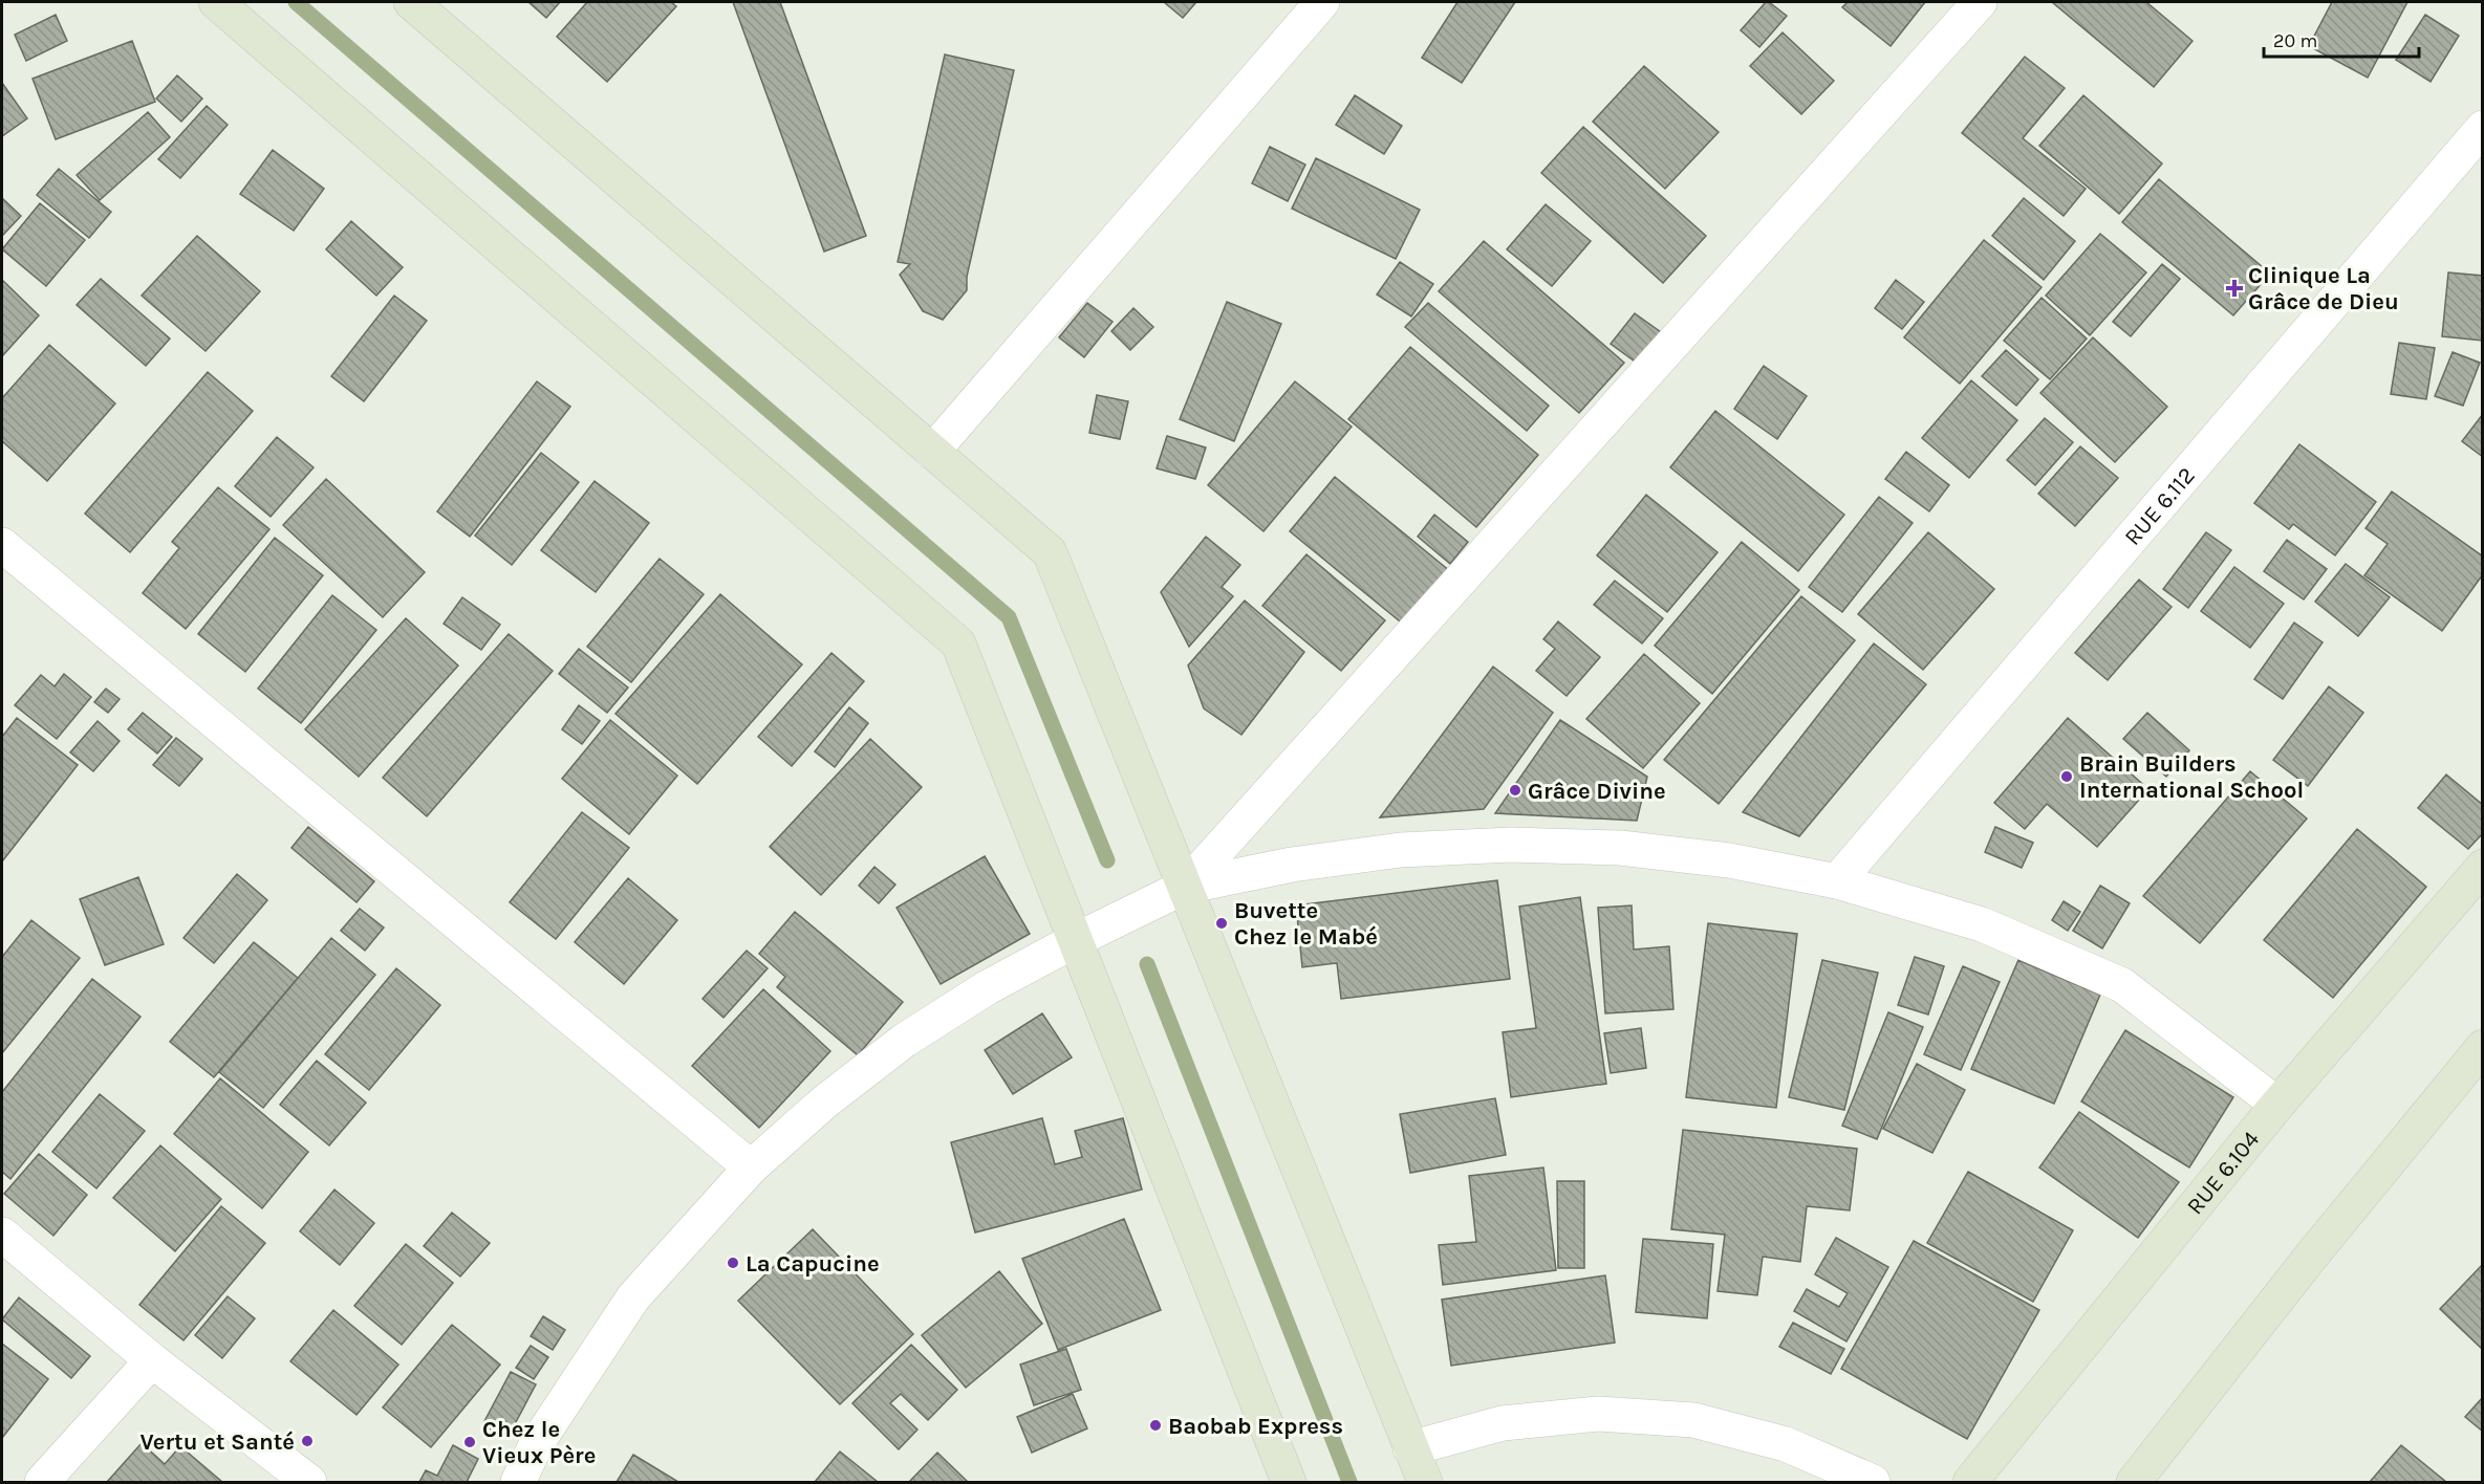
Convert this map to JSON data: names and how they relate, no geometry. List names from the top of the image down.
{
  "streets": {
    "main road": ["RUE 6.104"],
    "street": ["RUE 6.112"]
  },
  "places": {
    "health": ["Clinique La Grâce de Dieu"],
    "other": [
      "Brain Builders International School",
      "Grâce Divine",
      "Buvette Chez le Mabé",
      "La Capucine",
      "Baobab Express",
      "Vertu et Santé",
      "Chez le Vieux Père"
    ]
  },
  "scale_bar": "20 m"
}
